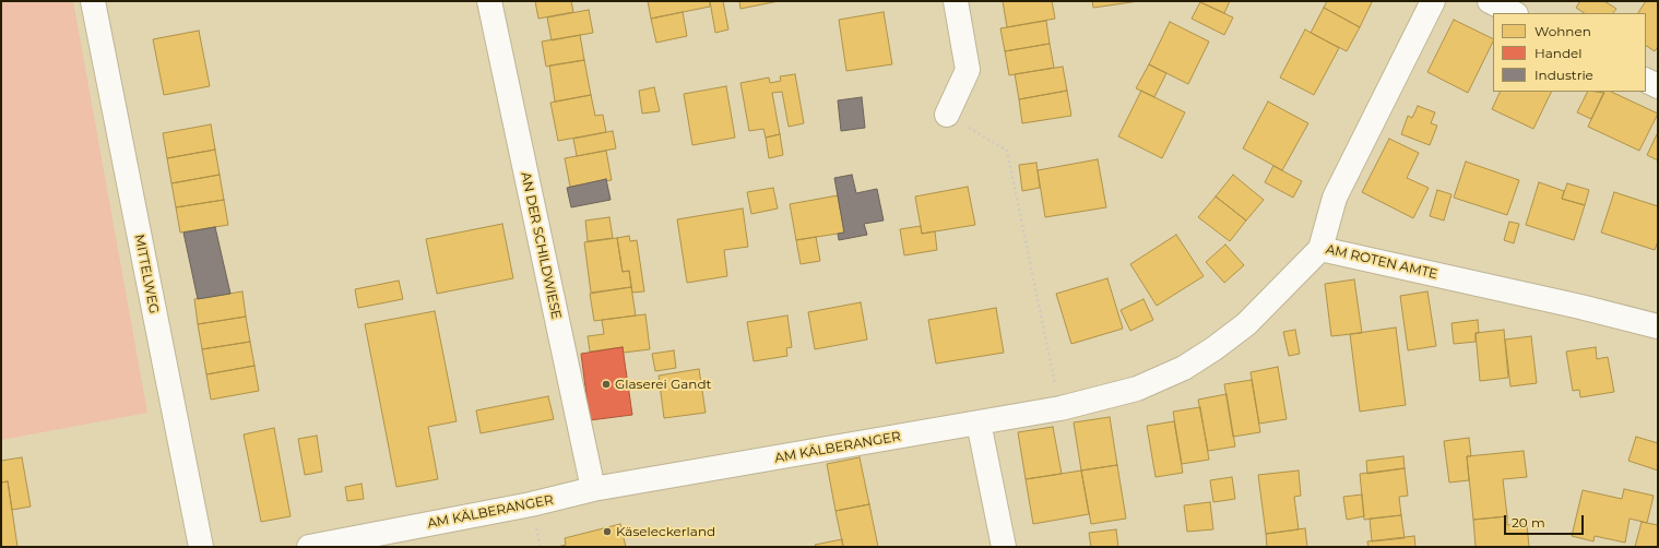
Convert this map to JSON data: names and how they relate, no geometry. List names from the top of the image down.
{
  "streets": {
    "street": [
      "AN DER SCHILDWIESE",
      "AM ROTEN AMTE",
      "MITTELWEG",
      "AM KÄLBERANGER"
    ]
  },
  "crossings": [
    ["AN DER SCHILDWIESE", "AM KÄLBERANGER"],
    ["AM ROTEN AMTE", "AM KÄLBERANGER"]
  ],
  "places": ["Glaserei Gandt", "Käseleckerland"],
  "legend": ["Wohnen", "Handel", "Industrie"],
  "scale_bar": "20 m"
}
